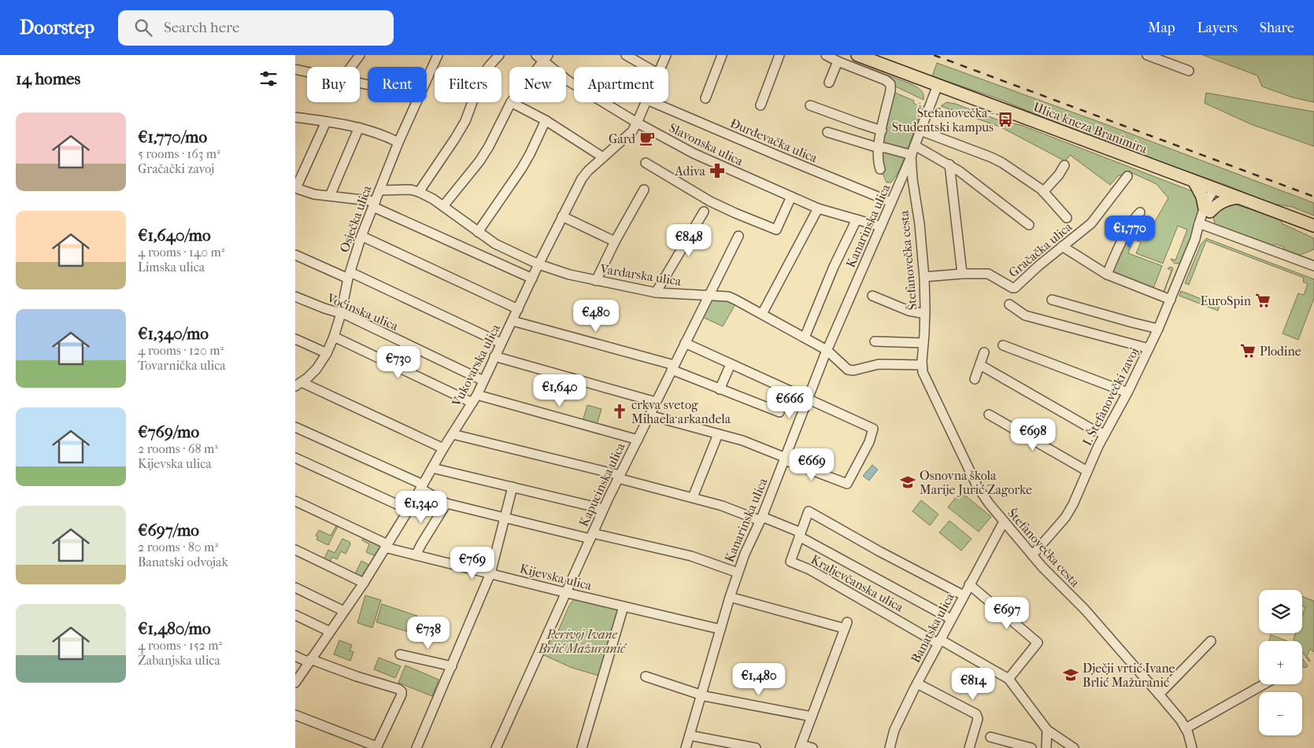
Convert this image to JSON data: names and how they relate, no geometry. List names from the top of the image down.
{
  "streets": {
    "main road": ["Ulica kneza Branimira"],
    "street": [
      "Đurđevačka ulica",
      "Slavonska ulica",
      "Osječka ulica",
      "Kanarinska ulica",
      "Gračačka ulica",
      "Štefanovečka cesta",
      "Vardarska ulica",
      "Voćinska ulica",
      "Vukovarska ulica",
      "I. Štefanovečki zavoj",
      "Kapucinska ulica",
      "Kijevska ulica",
      "Kraljevčanska ulica",
      "Banatska ulica"
    ]
  },
  "crossings": [
    ["Ulica kneza Branimira", "Štefanovečka cesta"],
    ["Ulica kneza Branimira", "I. Štefanovečki zavoj"],
    ["Đurđevačka ulica", "Kanarinska ulica"],
    ["Đurđevačka ulica", "Štefanovečka cesta"],
    ["Slavonska ulica", "Kanarinska ulica"],
    ["Slavonska ulica", "Vukovarska ulica"],
    ["Osječka ulica", "Vardarska ulica"],
    ["Osječka ulica", "Voćinska ulica"],
    ["Kanarinska ulica", "Štefanovečka cesta"],
    ["Kanarinska ulica", "Vardarska ulica"],
    ["Kanarinska ulica", "Kijevska ulica"],
    ["Gračačka ulica", "Štefanovečka cesta"],
    ["Štefanovečka cesta", "Vardarska ulica"],
    ["Štefanovečka cesta", "I. Štefanovečki zavoj"],
    ["Štefanovečka cesta", "Banatska ulica"],
    ["Vardarska ulica", "Vukovarska ulica"],
    ["Vardarska ulica", "Kapucinska ulica"],
    ["Voćinska ulica", "Vukovarska ulica"],
    ["Vukovarska ulica", "Kijevska ulica"],
    ["Kapucinska ulica", "Kijevska ulica"],
    ["Kraljevčanska ulica", "Banatska ulica"]
  ],
  "parks": ["Perivoj Ivane Brlić Mažuranić"],
  "places": {
    "bus stop": ["Štefanovečka - Studentski kampus"],
    "cafe": ["Gard"],
    "pharmacy": ["Adiva"],
    "supermarket": ["EuroSpin", "Plodine"],
    "church": ["crkva svetog Mihaela arkanđela"],
    "school or university": ["Osnovna škola Marije Jurić Zagorke", "Dječji vrtić Ivane Brlić Mažuranić"]
  },
  "page": {
    "header": "Doorstep",
    "search": "Search here",
    "nav": ["Map", "Layers", "Share"],
    "heading": "14 homes",
    "chip": [
      "Buy",
      "Rent",
      "Filters",
      "New",
      "Apartment"
    ],
    "list": [
      {
        "name": "€1,770/mo",
        "note": "5 rooms · 163 m² · Gračački zavoj"
      },
      {
        "name": "€1,640/mo",
        "note": "4 rooms · 140 m² · Limska ulica"
      },
      {
        "name": "€1,340/mo",
        "note": "4 rooms · 120 m² · Tovarnička ulica"
      },
      {
        "name": "€769/mo",
        "note": "2 rooms · 68 m² · Kijevska ulica"
      },
      {
        "name": "€697/mo",
        "note": "2 rooms · 80 m² · Banatski odvojak"
      },
      {
        "name": "€1,480/mo",
        "note": "4 rooms · 152 m² · Žabanjska ulica"
      }
    ],
    "price": [
      "€1,770",
      "€848",
      "€480",
      "€730",
      "€1,640",
      "€666",
      "€698",
      "€669",
      "€1,340",
      "€769",
      "€697",
      "€738",
      "€1,480",
      "€814"
    ],
    "map_buttons": ["+", "−"]
  }
}
